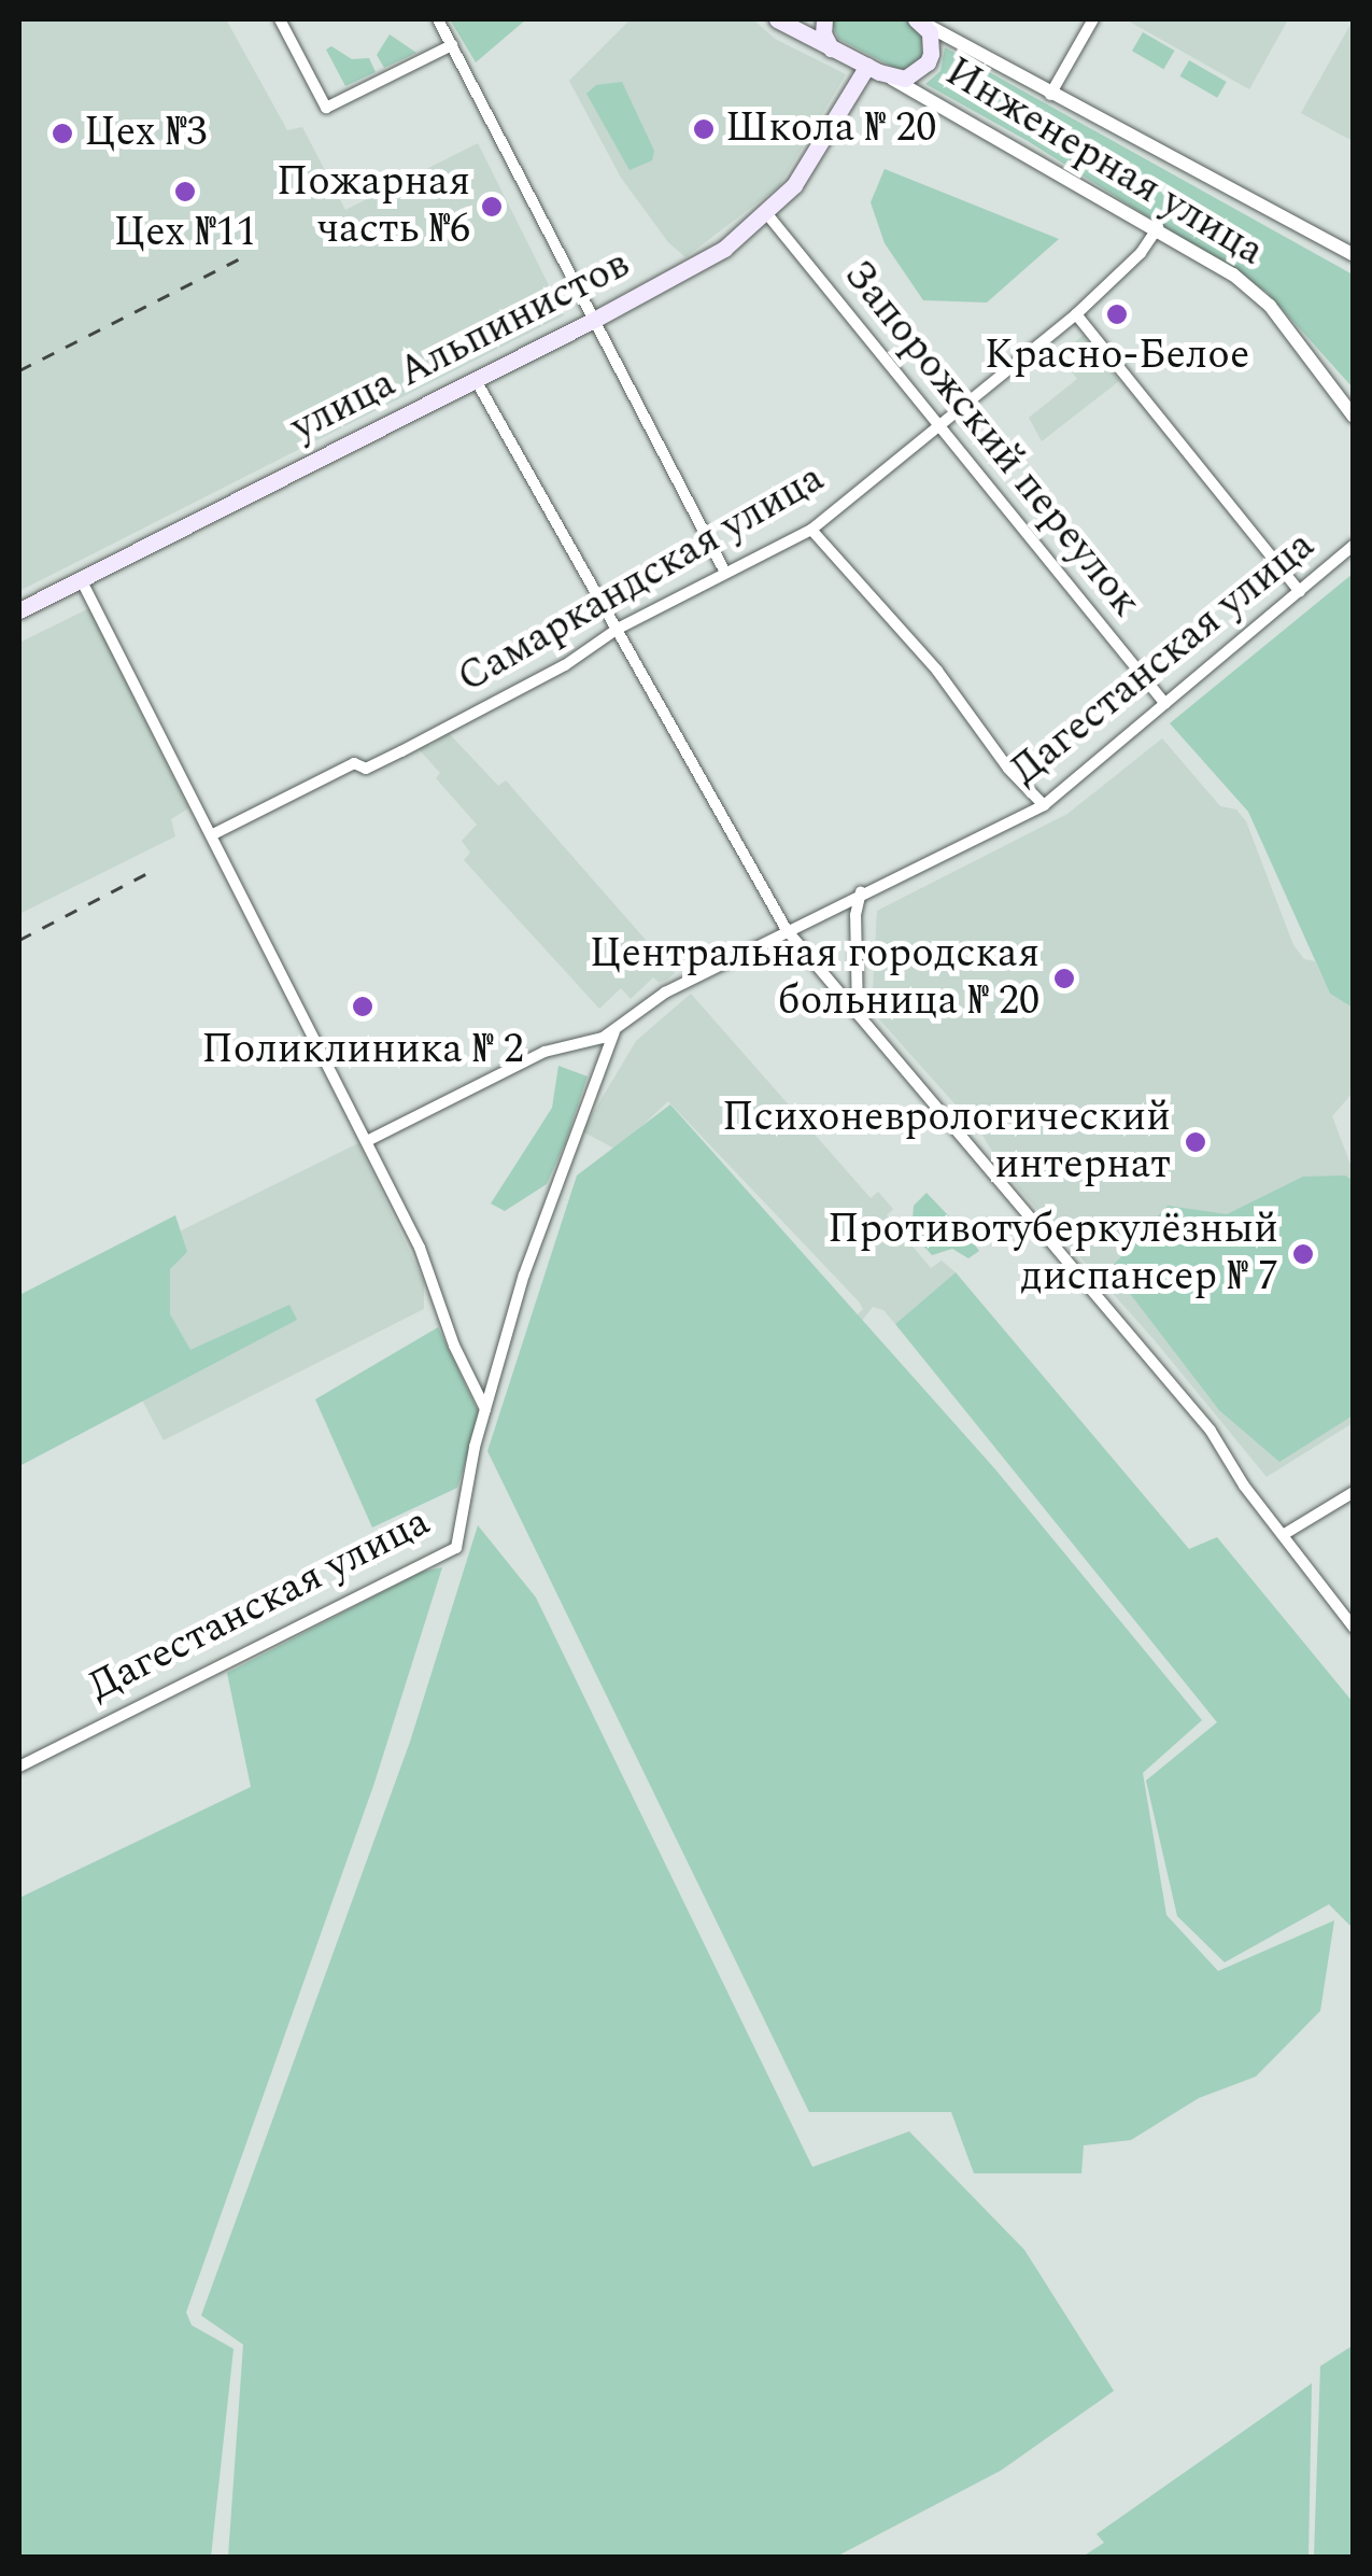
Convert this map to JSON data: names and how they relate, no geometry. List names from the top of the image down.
{
  "streets": {
    "main road": ["Инженерная улица", "улица Альпинистов"],
    "street": ["Запорожский переулок", "Самаркандская улица", "Дагестанская улица"]
  },
  "crossings": [
    ["Инженерная улица", "улица Альпинистов"],
    ["Инженерная улица", "Самаркандская улица"],
    ["улица Альпинистов", "Запорожский переулок"],
    ["Запорожский переулок", "Самаркандская улица"],
    ["Запорожский переулок", "Дагестанская улица"]
  ],
  "places": [
    "Школа № 20",
    "Цех №3",
    "Цех №11",
    "Пожарная часть №6",
    "Красно-Белое",
    "Центральная городская больница № 20",
    "Поликлиника № 2",
    "Психоневрологический интернат",
    "Противотуберкулёзный диспансер № 7"
  ]
}
